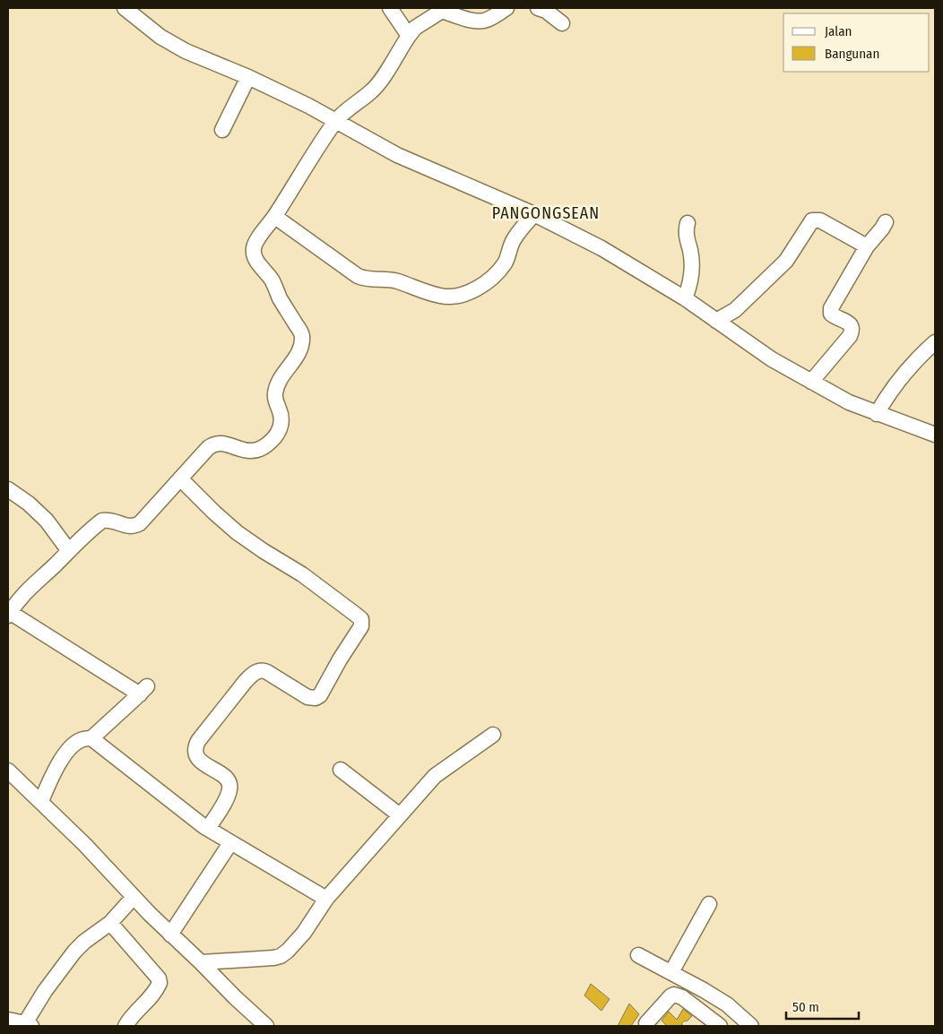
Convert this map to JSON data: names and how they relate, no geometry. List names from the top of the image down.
{
  "districts": ["PANGONGSEAN"],
  "legend": ["Jalan", "Bangunan"],
  "scale_bar": "50 m"
}
